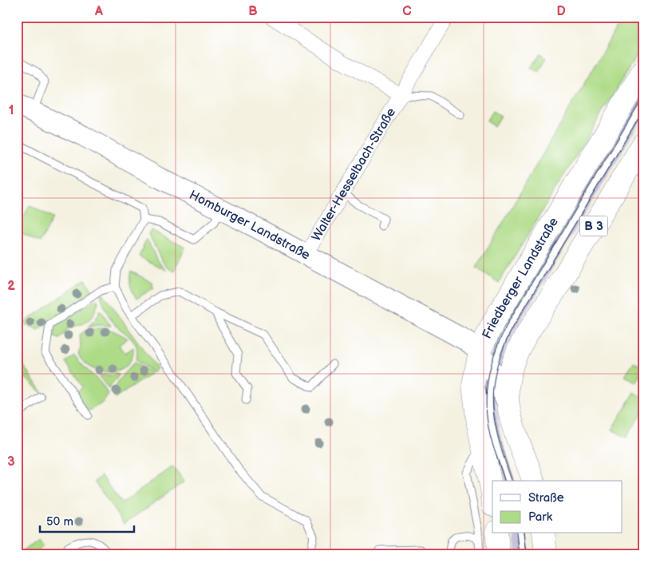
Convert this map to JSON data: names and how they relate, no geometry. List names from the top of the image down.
{
  "streets": {
    "main road": ["B 3", "Friedberger Landstraße"],
    "street": ["Walter-Hesselbach-Straße", "Homburger Landstraße"]
  },
  "crossings": [
    ["Walter-Hesselbach-Straße", "Homburger Landstraße"],
    ["Homburger Landstraße", "Friedberger Landstraße"]
  ],
  "legend": ["Straße", "Park"],
  "scale_bar": "50 m",
  "grid": {
    "columns": [
      "A",
      "B",
      "C",
      "D"
    ],
    "rows": ["1", "2", "3"]
  }
}
